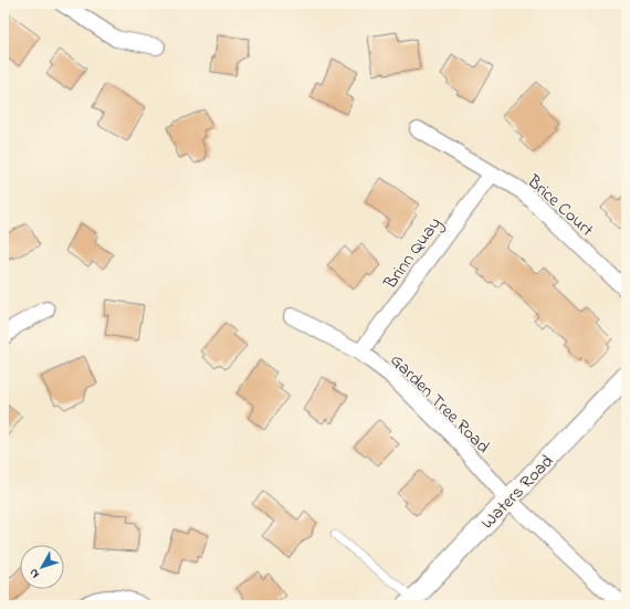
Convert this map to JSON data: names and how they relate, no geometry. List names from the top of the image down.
{
  "streets": {
    "street": [
      "Brice Court",
      "Brinn Quay",
      "Garden Tree Road",
      "Waters Road"
    ]
  },
  "crossings": [
    ["Brice Court", "Brinn Quay"],
    ["Brinn Quay", "Garden Tree Road"],
    ["Garden Tree Road", "Waters Road"]
  ],
  "north": "bottom left"
}
